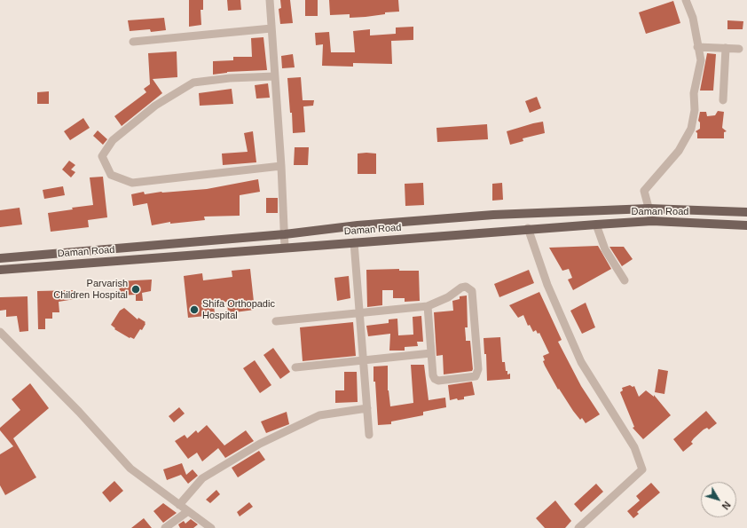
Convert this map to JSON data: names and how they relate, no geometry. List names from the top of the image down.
{
  "streets": {
    "main road": ["Daman Road"]
  },
  "places": ["Parvarish Children Hospital", "Shifa Orthopadic Hospital"],
  "north": "bottom right"
}
